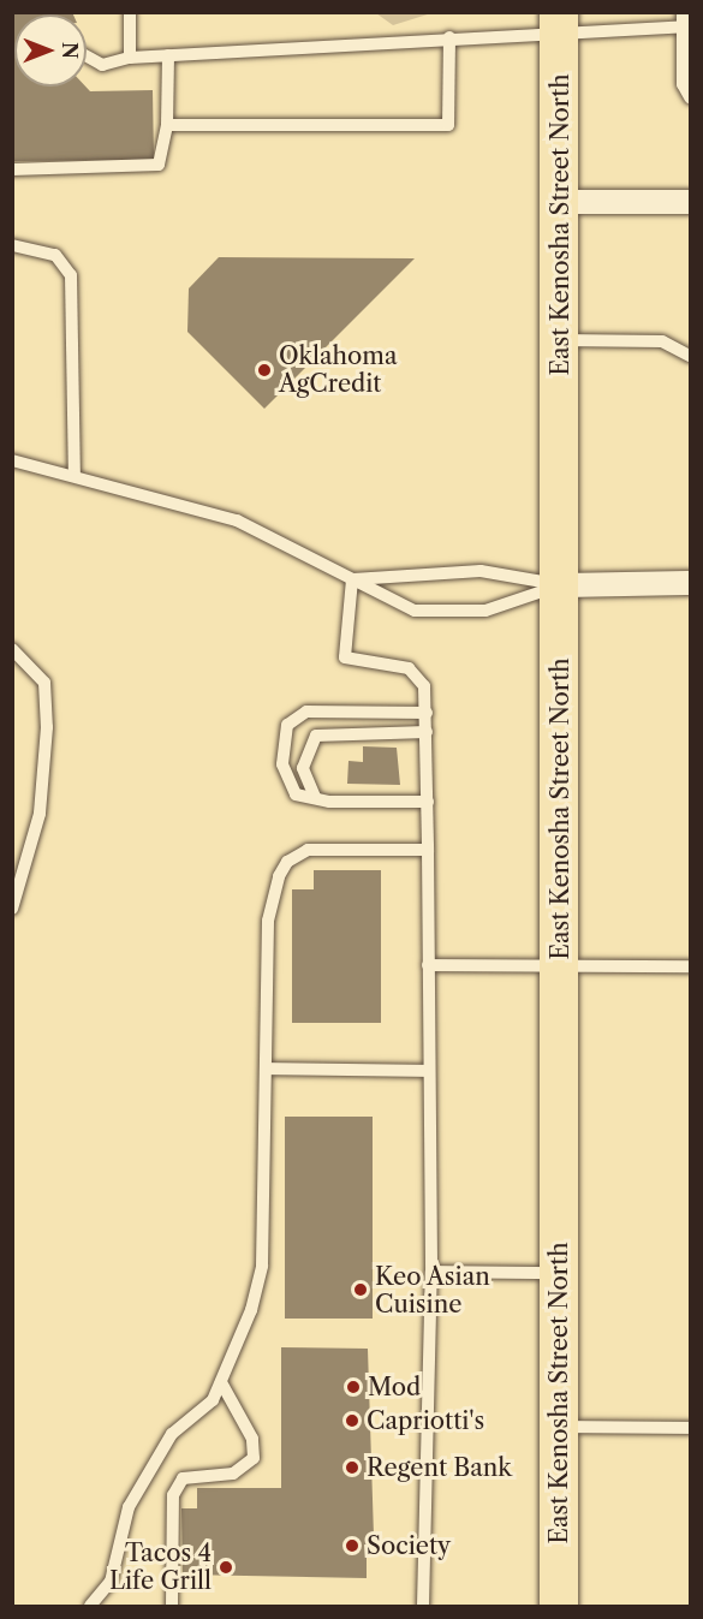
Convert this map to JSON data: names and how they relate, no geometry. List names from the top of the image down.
{
  "streets": {
    "main road": ["East Kenosha Street North"]
  },
  "places": [
    "Oklahoma AgCredit",
    "Keo Asian Cuisine",
    "Mod",
    "Capriotti's",
    "Regent Bank",
    "Society",
    "Tacos 4 Life Grill"
  ],
  "north": "right"
}
